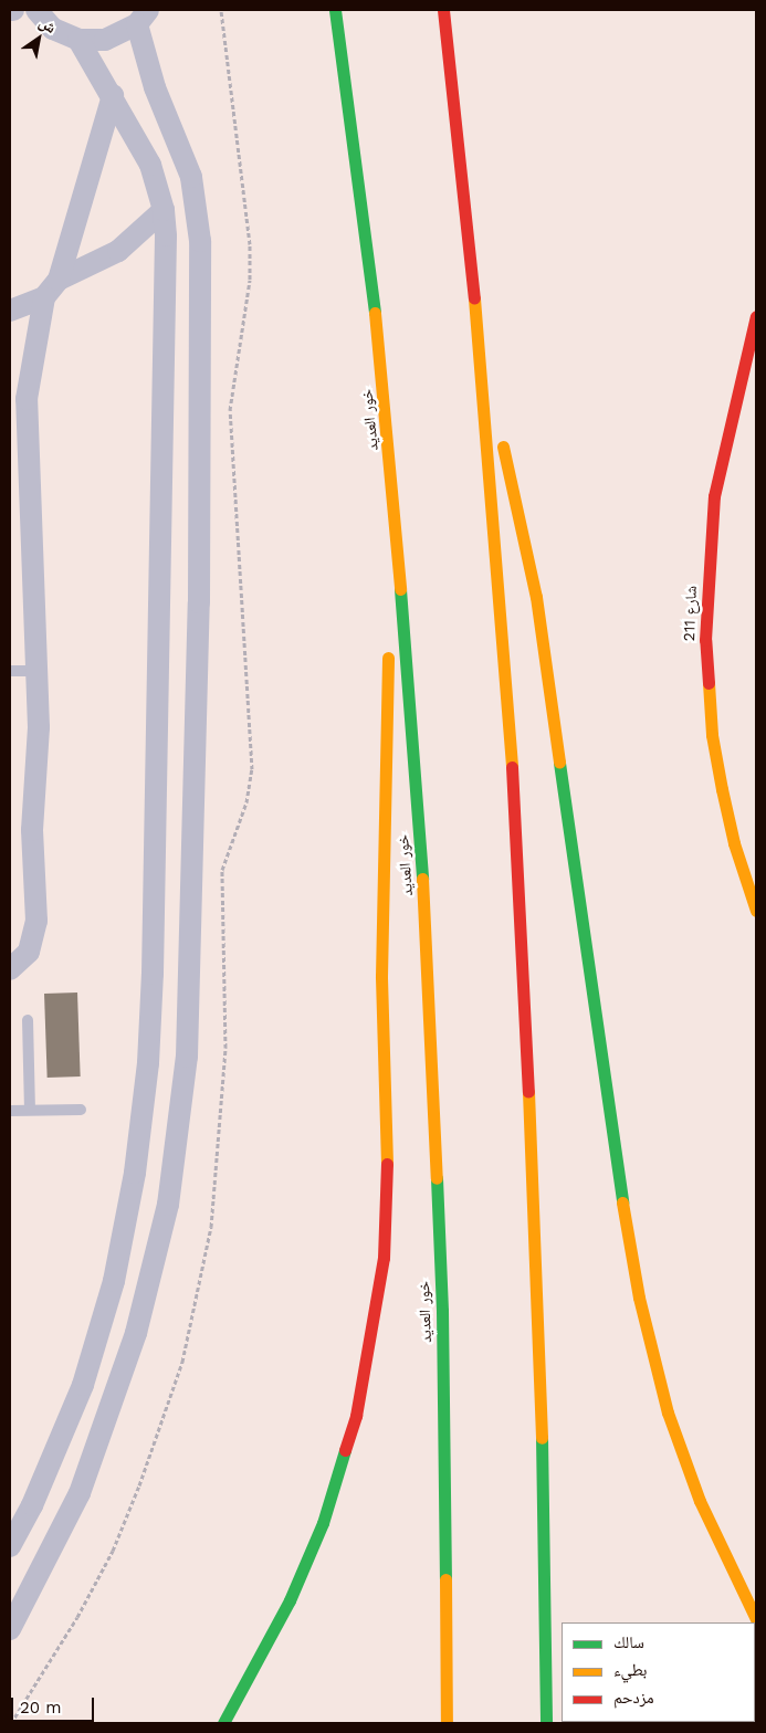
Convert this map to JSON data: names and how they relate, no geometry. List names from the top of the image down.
{
  "streets": {
    "main road": ["خور العديد", "شارع 211"]
  },
  "legend": ["سالك", "بطيء", "مزدحم"],
  "scale_bar": "20 m",
  "north": "top right"
}
